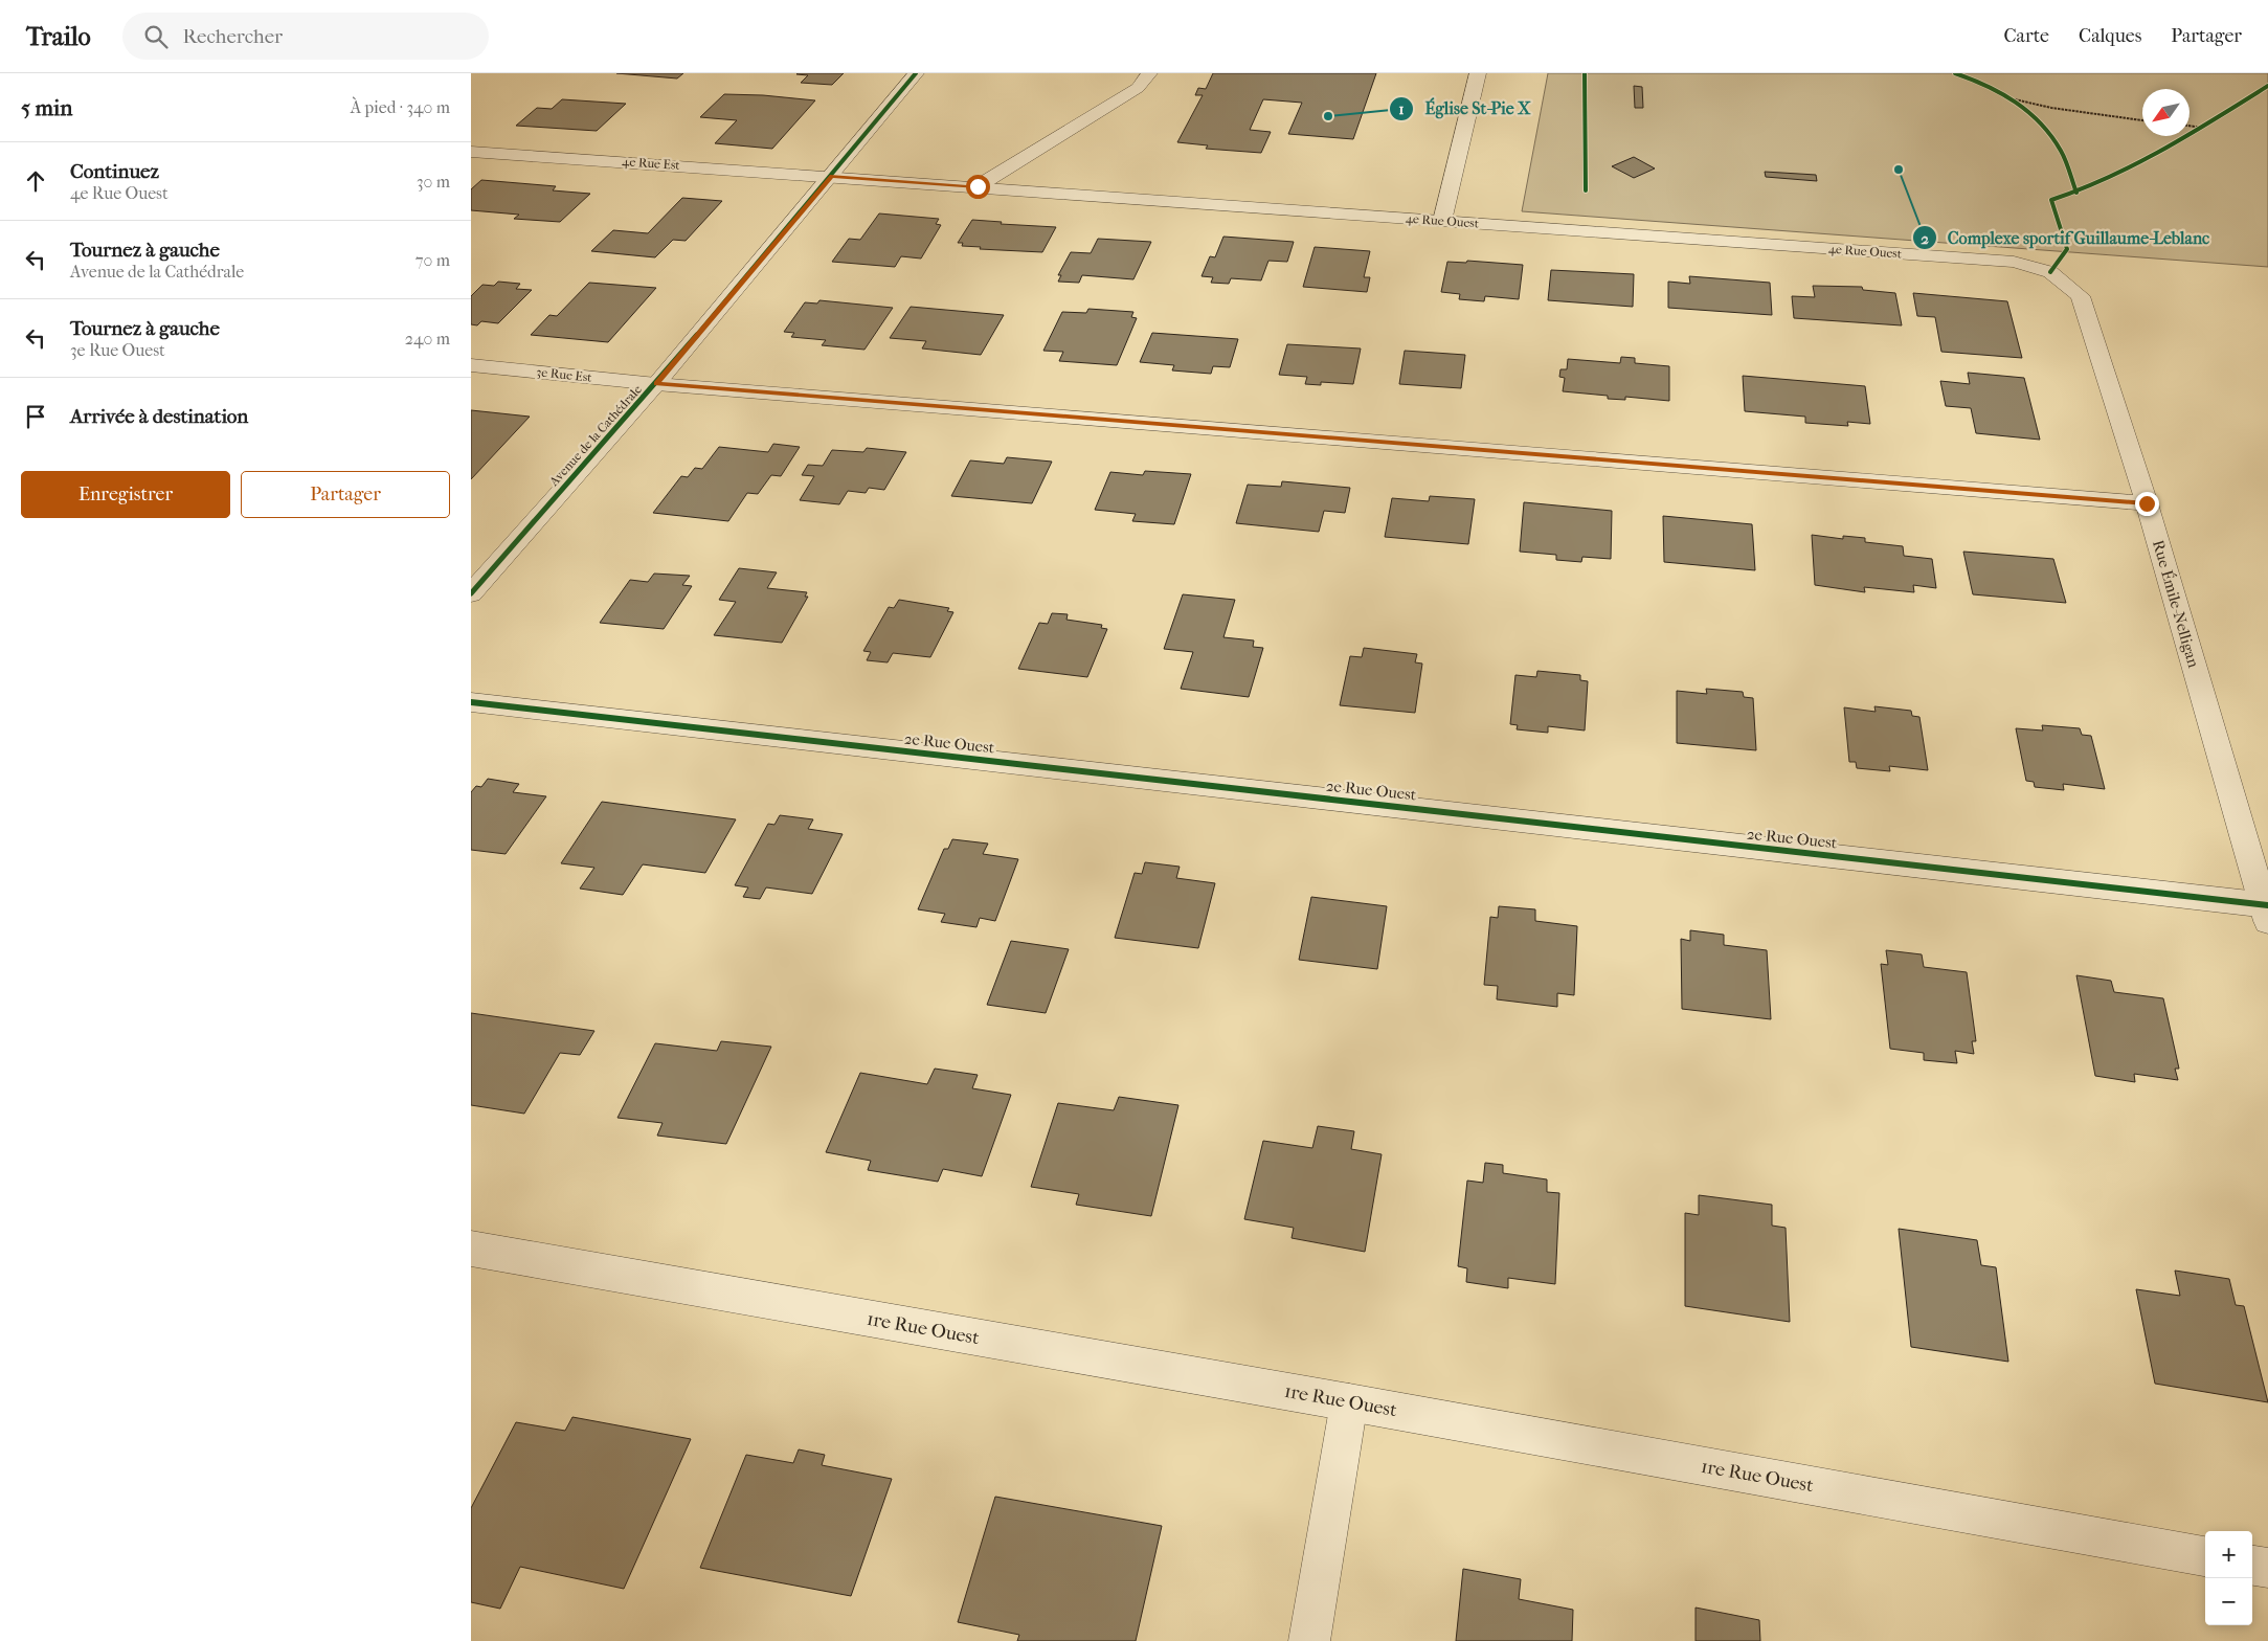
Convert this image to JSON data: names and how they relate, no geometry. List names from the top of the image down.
{
  "streets": {
    "street": [
      "4e Rue Est",
      "4e Rue Ouest",
      "3e Rue Est",
      "Avenue de la Cathédrale",
      "Rue Émile-Nelligan",
      "2e Rue Ouest",
      "1re Rue Ouest"
    ]
  },
  "crossings": [
    ["4e Rue Est", "4e Rue Ouest"],
    ["4e Rue Est", "Avenue de la Cathédrale"],
    ["4e Rue Ouest", "Avenue de la Cathédrale"],
    ["4e Rue Ouest", "Rue Émile-Nelligan"],
    ["3e Rue Est", "Avenue de la Cathédrale"],
    ["3e Rue Est", "Rue Émile-Nelligan"],
    ["Rue Émile-Nelligan", "2e Rue Ouest"]
  ],
  "places": ["Église St-Pie X", "Complexe sportif Guillaume-Leblanc"],
  "north": "bottom left",
  "page": {
    "header": "Trailo",
    "search": "Rechercher",
    "nav": ["Carte", "Calques", "Partager"],
    "heading": ["5 min", "À pied · 340 m"],
    "list": [
      ["Continuez", "4e Rue Ouest", "30 m"],
      ["Tournez à gauche", "Avenue de la Cathédrale", "70 m"],
      ["Tournez à gauche", "3e Rue Ouest", "240 m"],
      "Arrivée à destination"
    ],
    "buttons": ["Enregistrer", "Partager"],
    "map_buttons": ["+", "−"]
  }
}
